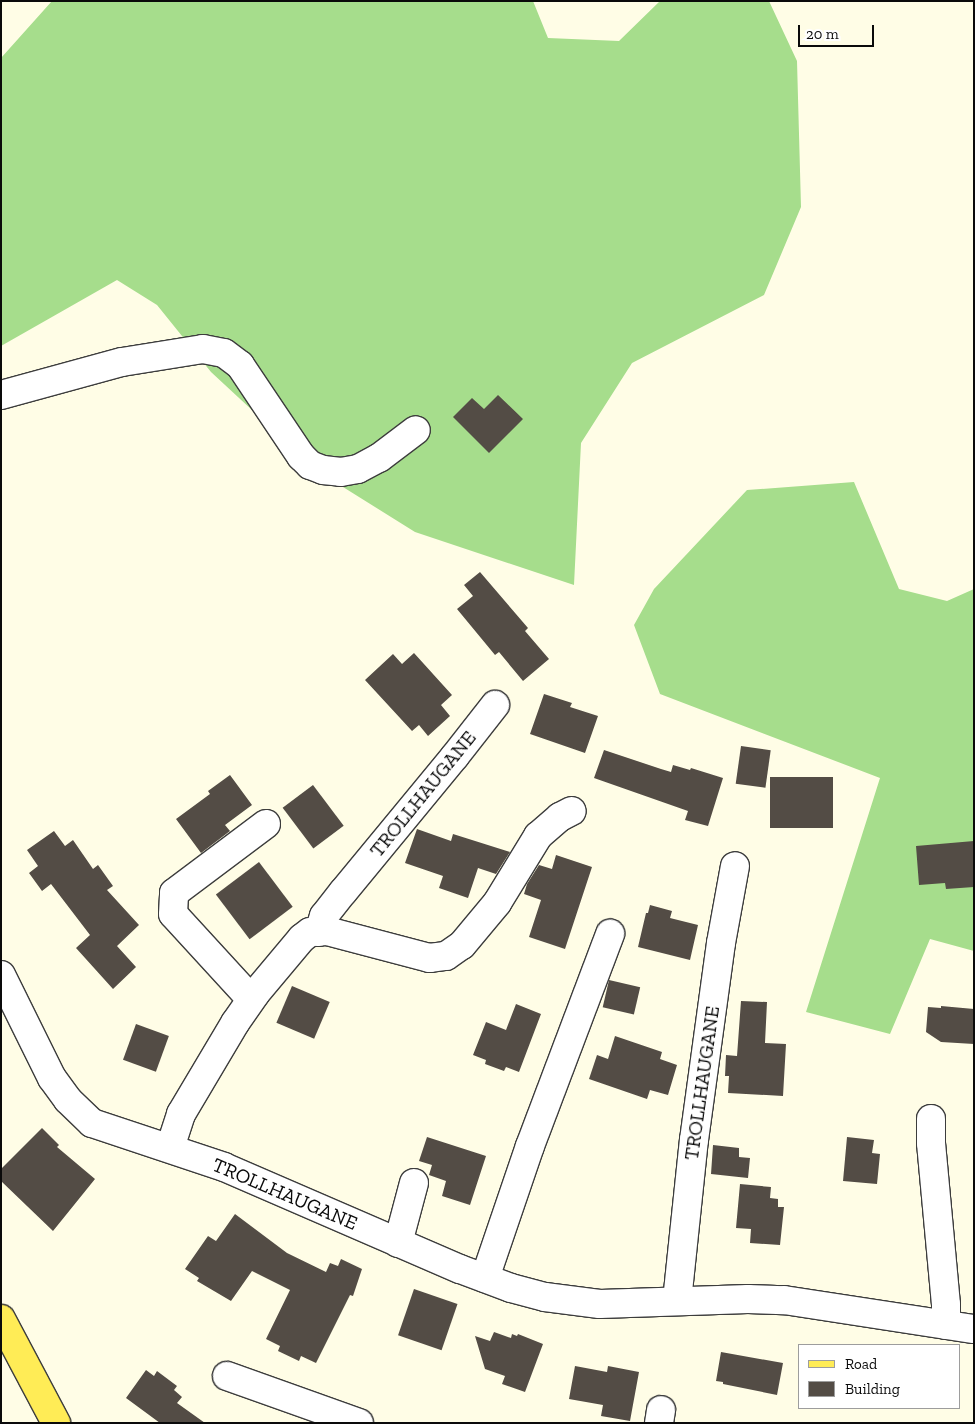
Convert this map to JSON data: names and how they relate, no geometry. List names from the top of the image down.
{
  "streets": {
    "street": ["TROLLHAUGANE"]
  },
  "legend": ["Road", "Building"],
  "scale_bar": "20 m"
}
